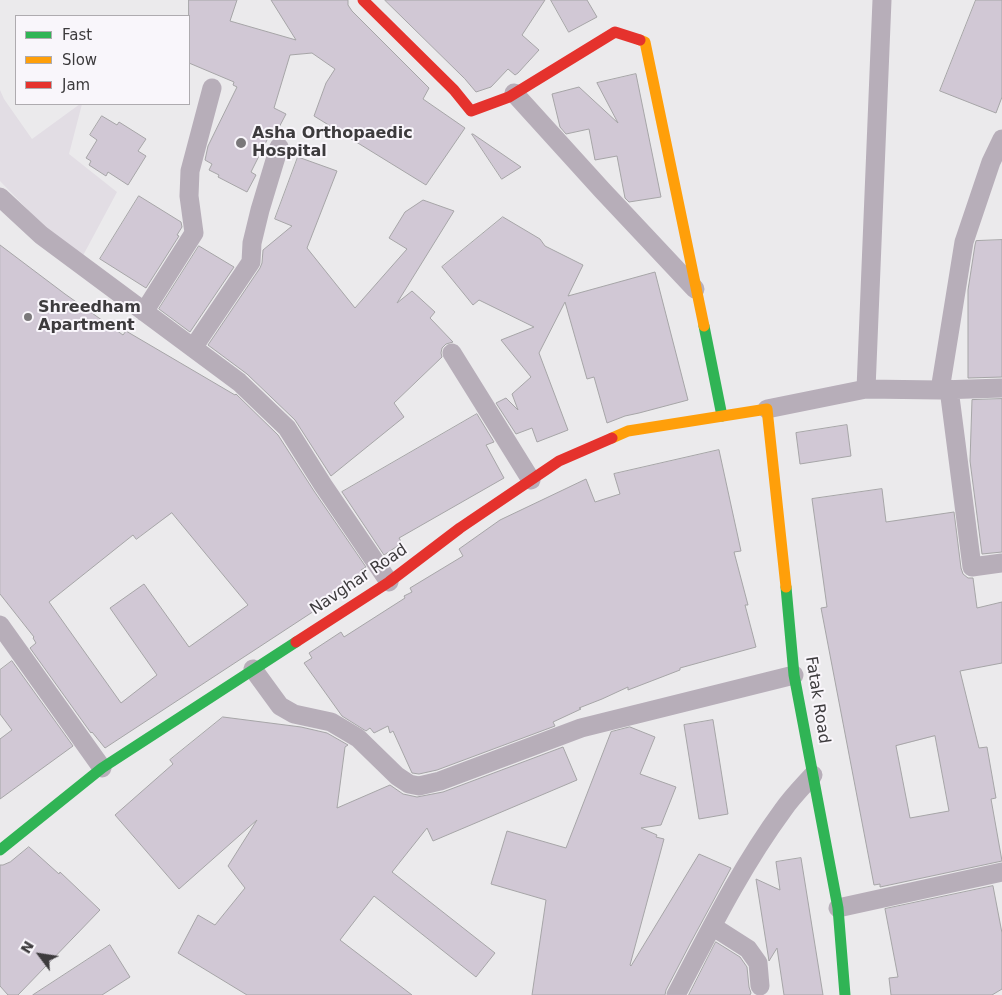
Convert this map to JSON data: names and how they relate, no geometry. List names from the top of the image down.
{
  "streets": {
    "main road": ["Navghar Road", "Fatak Road"]
  },
  "crossings": [
    ["Navghar Road", "Fatak Road"]
  ],
  "places": ["Asha Orthopaedic Hospital", "Shreedham Apartment"],
  "legend": ["Fast", "Slow", "Jam"],
  "north": "top left"
}
